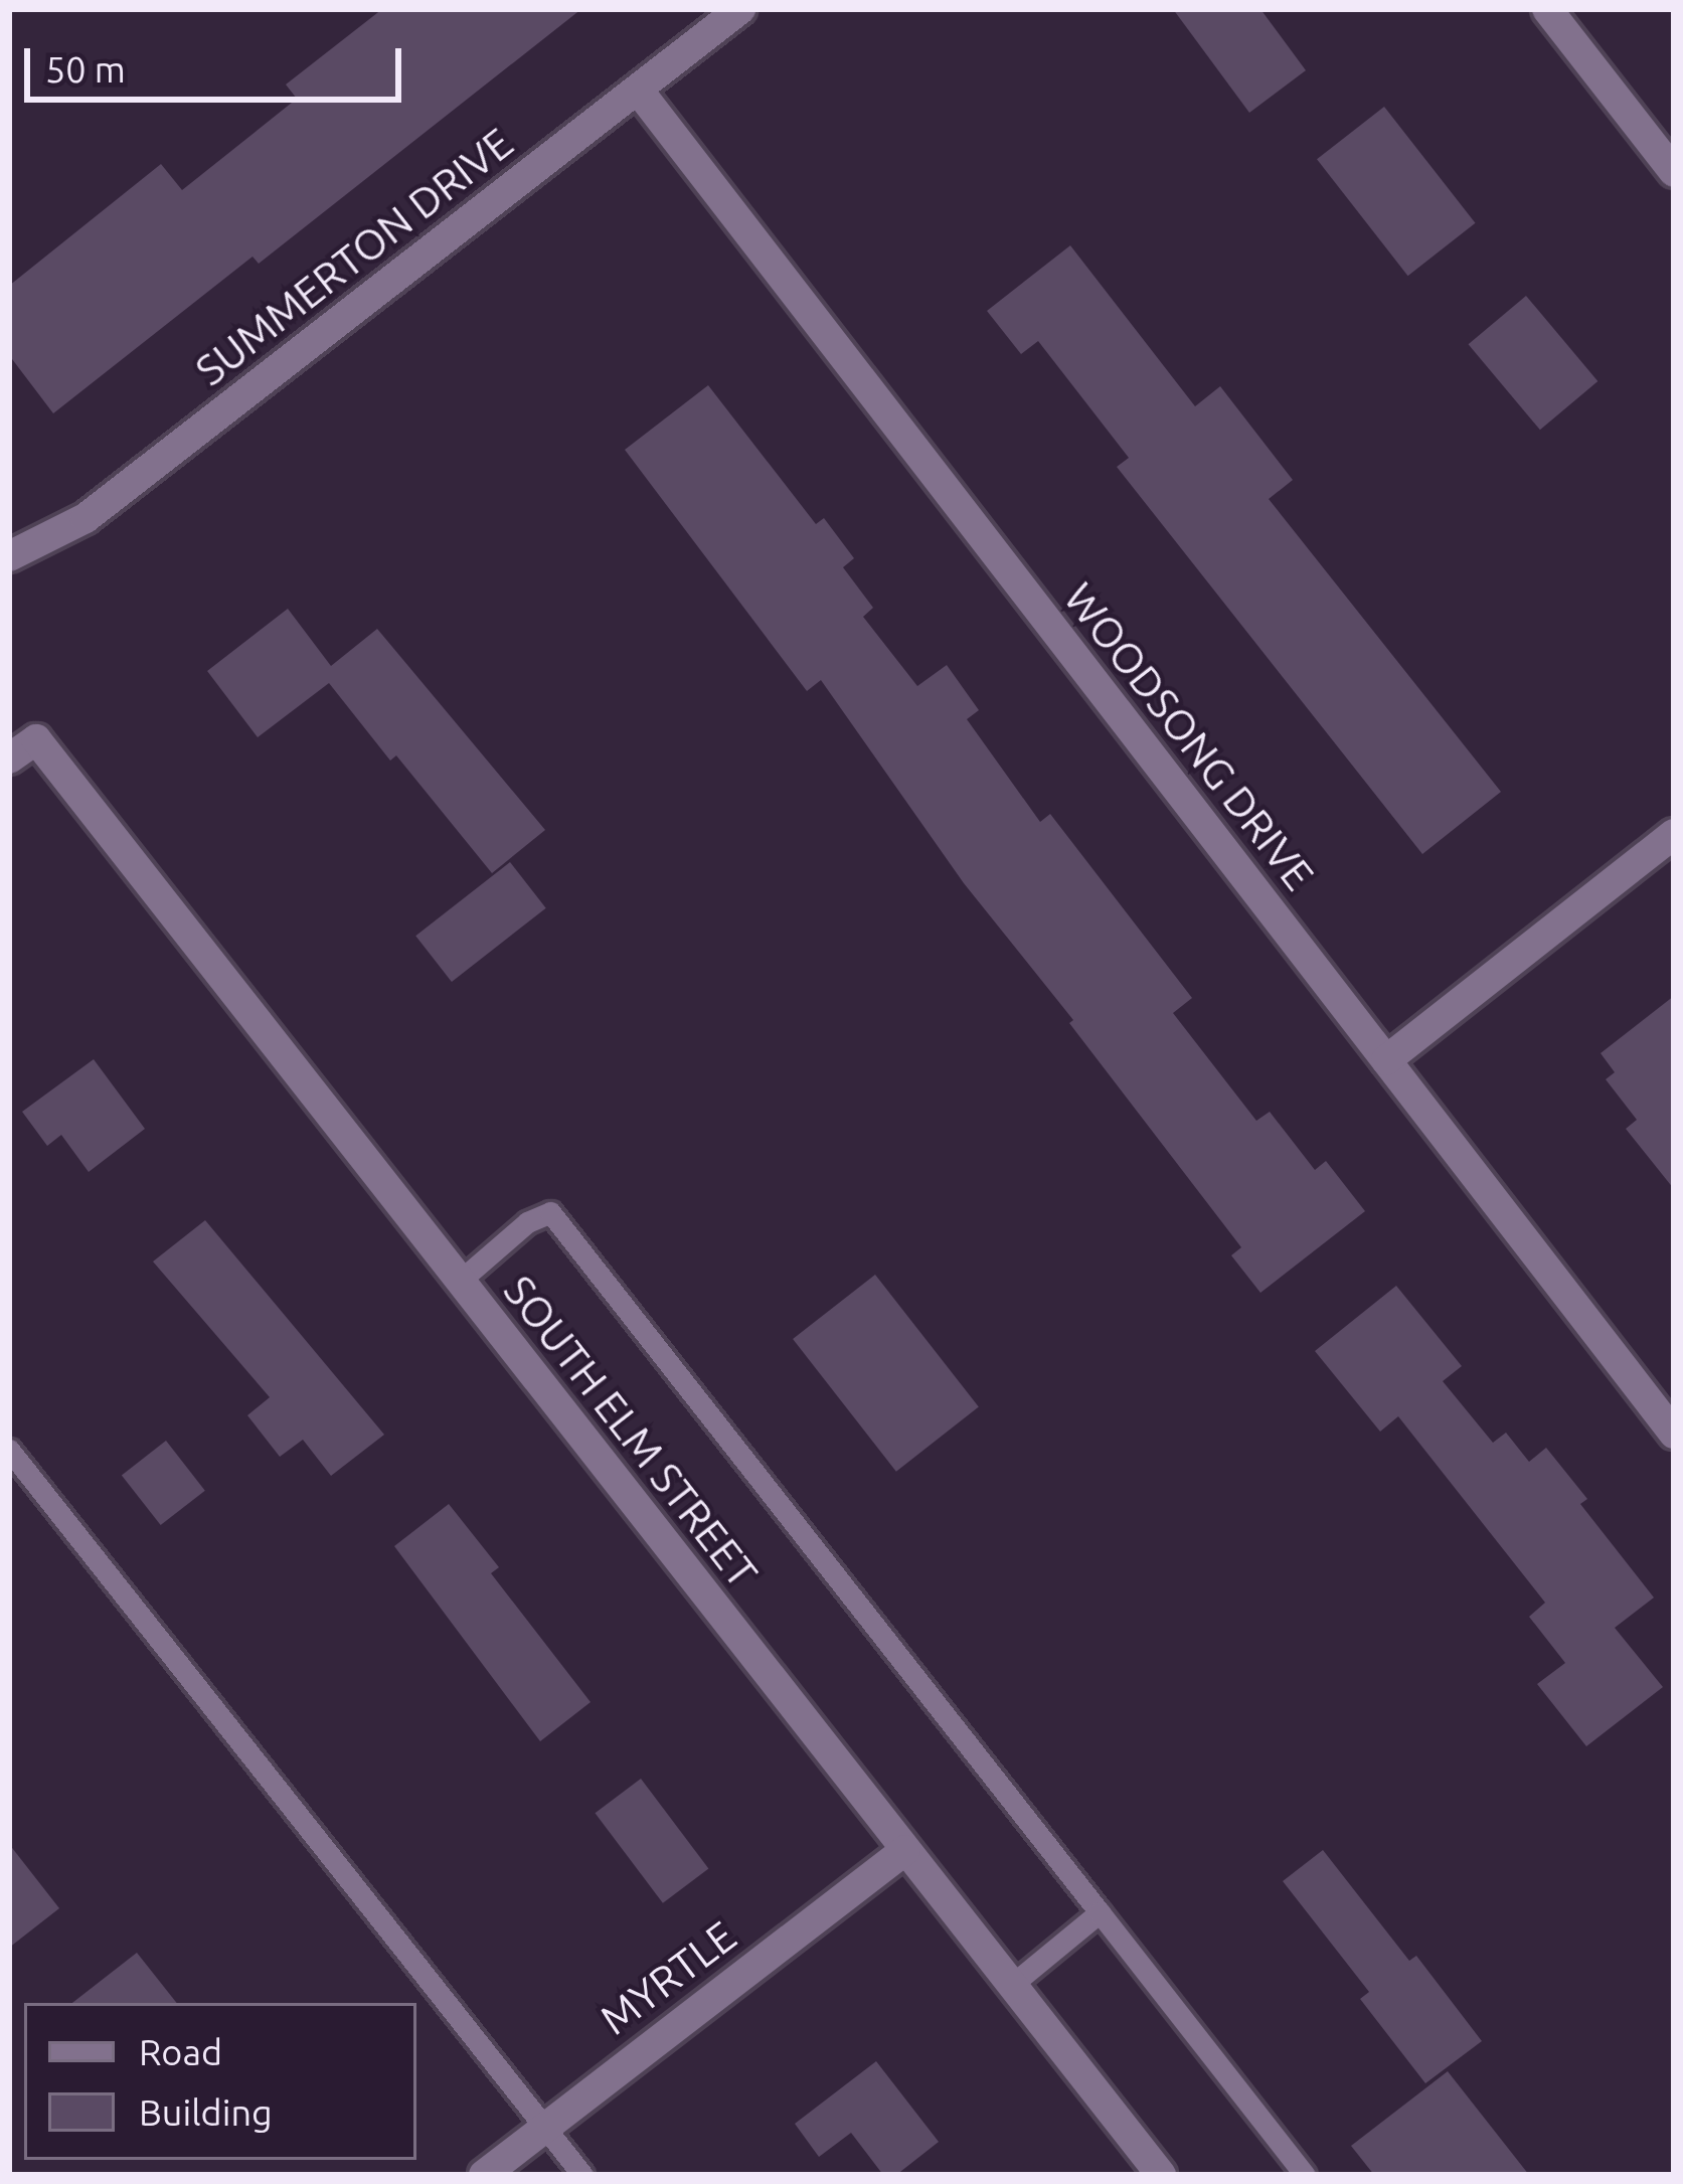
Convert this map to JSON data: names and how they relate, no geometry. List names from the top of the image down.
{
  "streets": {
    "street": [
      "SUMMERTON DRIVE",
      "WOODSONG DRIVE",
      "SOUTH ELM STREET",
      "MYRTLE"
    ]
  },
  "crossings": [
    ["SUMMERTON DRIVE", "WOODSONG DRIVE"],
    ["SOUTH ELM STREET", "MYRTLE"]
  ],
  "legend": ["Road", "Building"],
  "scale_bar": "50 m"
}
